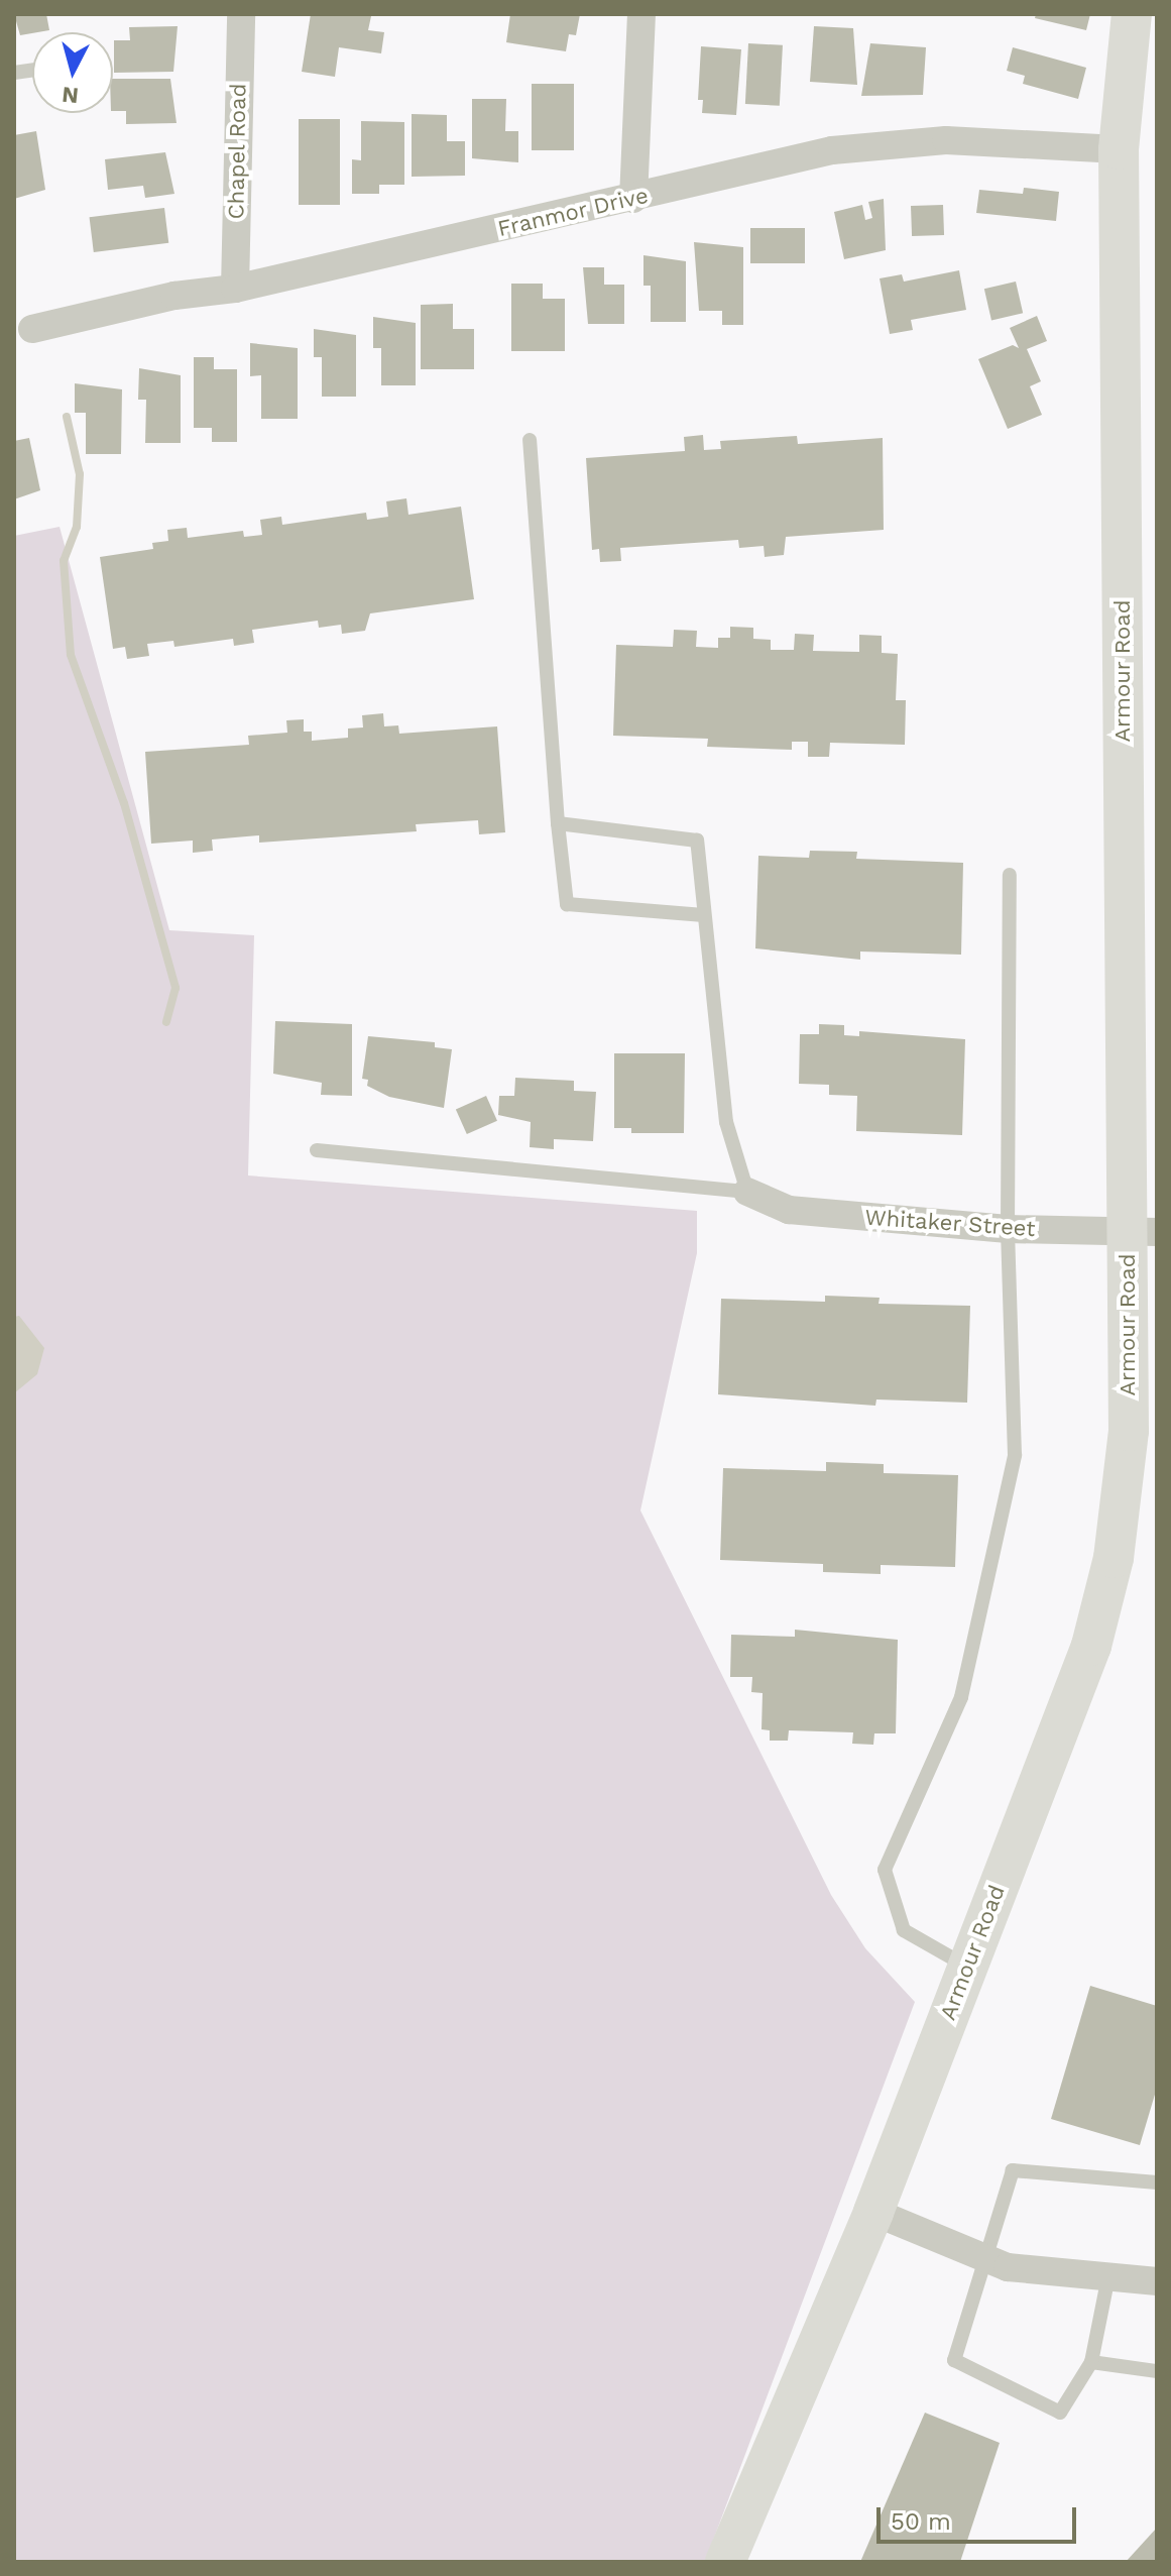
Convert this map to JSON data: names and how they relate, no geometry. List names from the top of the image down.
{
  "streets": {
    "main road": ["Armour Road"],
    "street": ["Chapel Road", "Franmor Drive", "Whitaker Street"]
  },
  "crossings": [
    ["Chapel Road", "Franmor Drive"],
    ["Franmor Drive", "Armour Road"],
    ["Armour Road", "Whitaker Street"]
  ],
  "scale_bar": "50 m",
  "north": "bottom"
}
